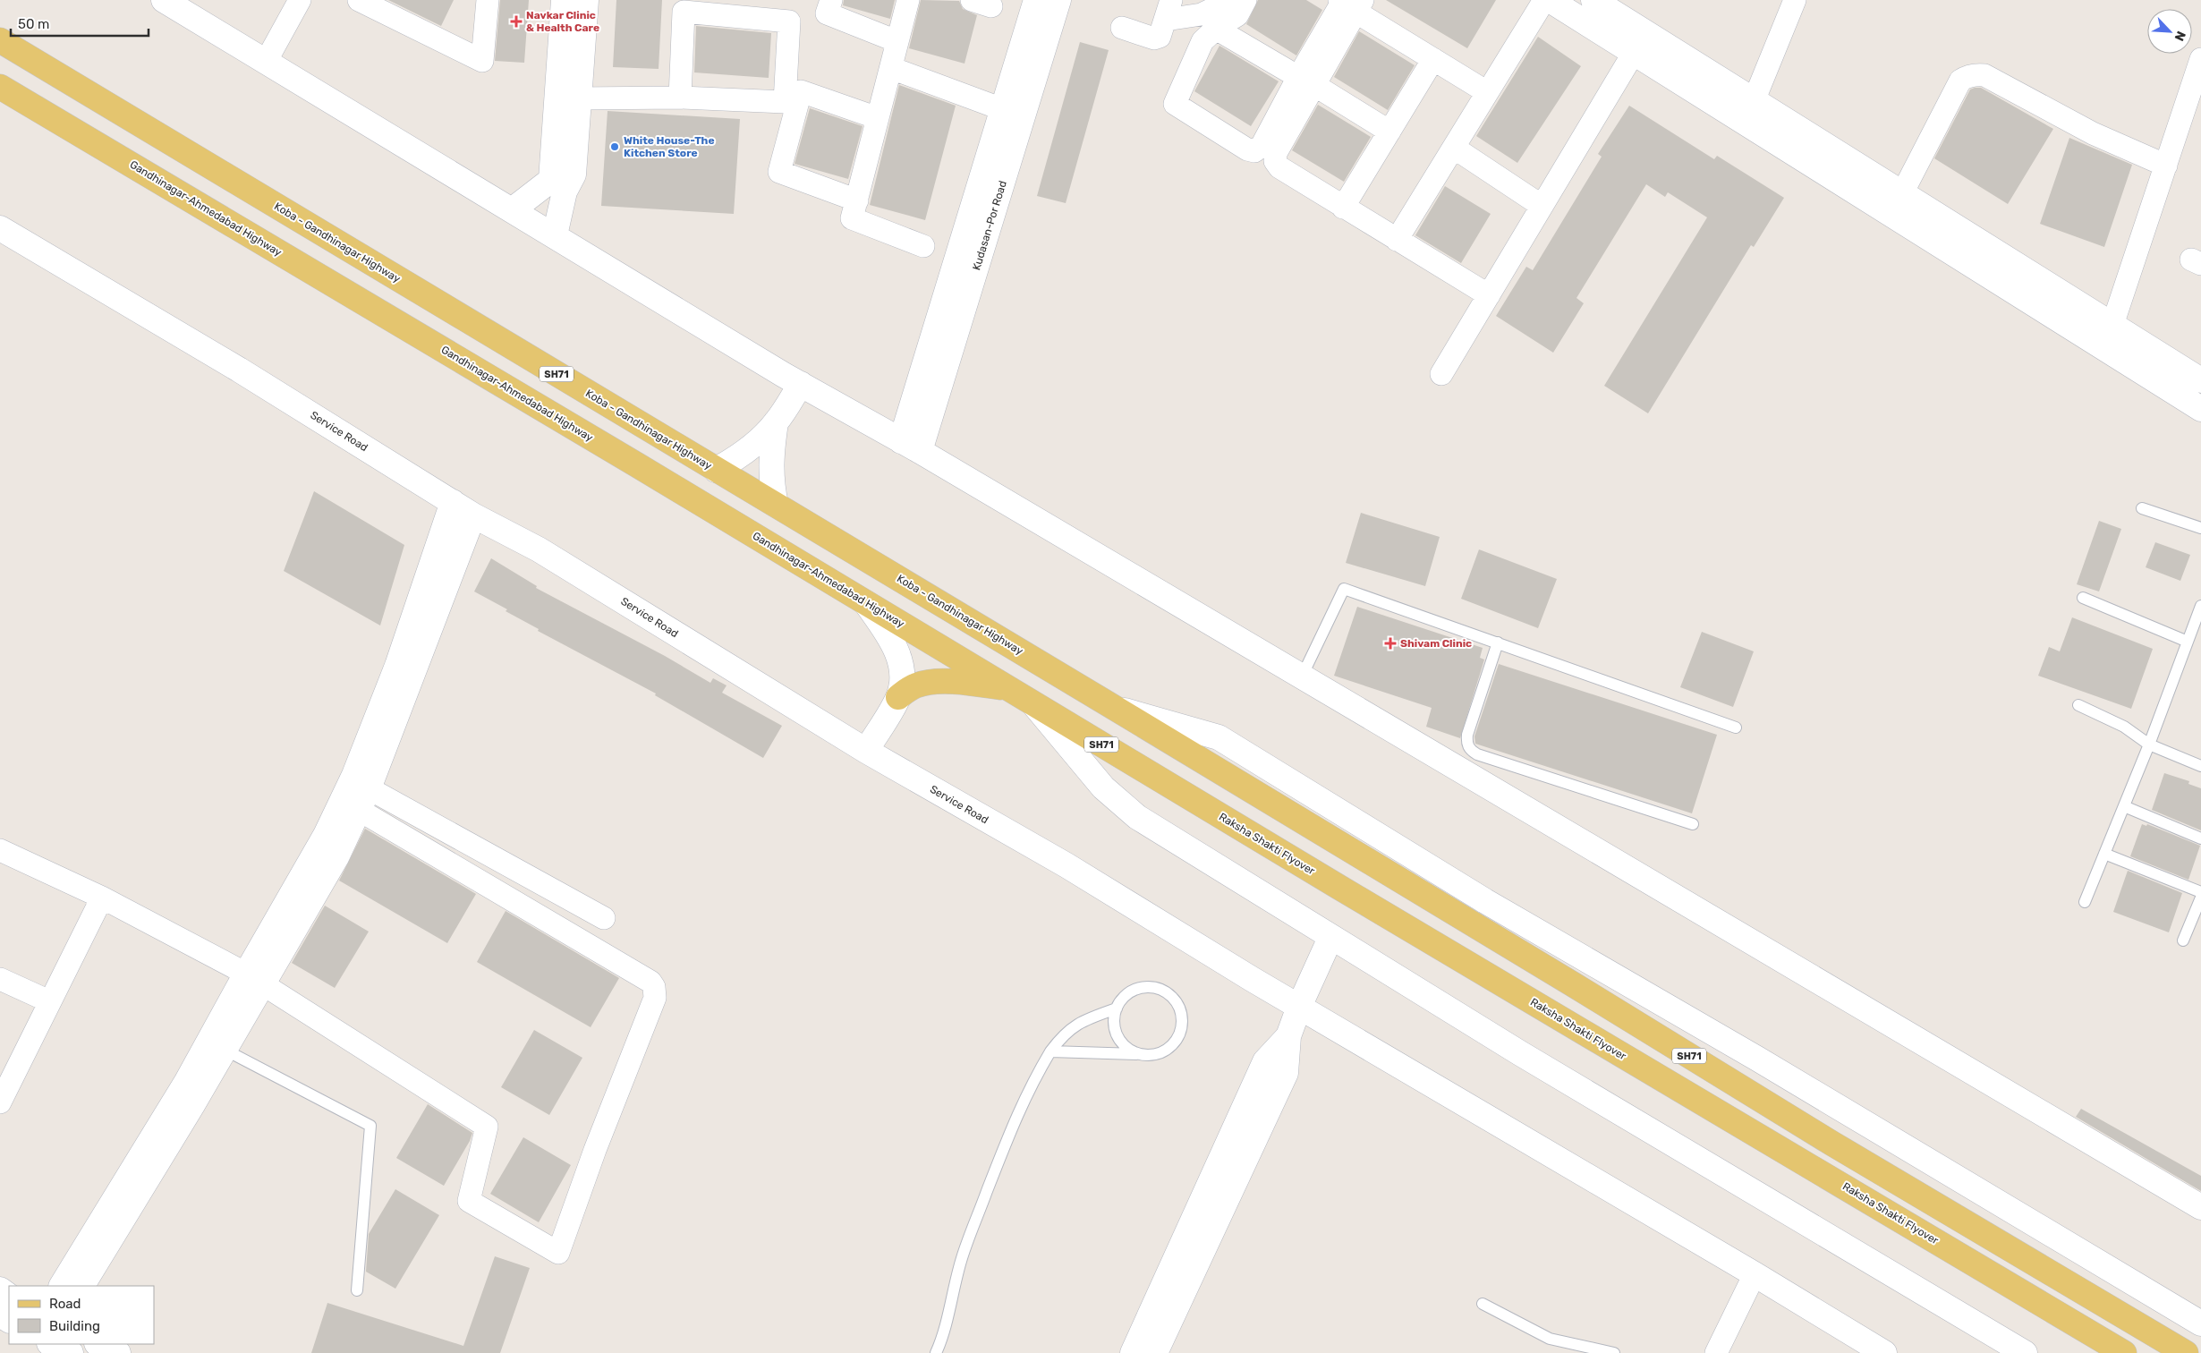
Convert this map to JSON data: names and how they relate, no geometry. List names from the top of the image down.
{
  "streets": {
    "main road": [
      "Gandhinagar-Ahmedabad Highway",
      "Koba - Gandhinagar Highway",
      "SH71",
      "Raksha Shakti Flyover"
    ],
    "street": ["Kudasan-Por Road", "Service Road"]
  },
  "crossings": [
    ["Gandhinagar-Ahmedabad Highway", "Raksha Shakti Flyover"],
    ["Koba - Gandhinagar Highway", "SH71"]
  ],
  "places": {
    "health": ["Navkar Clinic & Health Care", "Shivam Clinic"],
    "other": ["White House-The Kitchen Store"]
  },
  "legend": ["Road", "Building"],
  "scale_bar": "50 m",
  "north": "bottom right"
}
